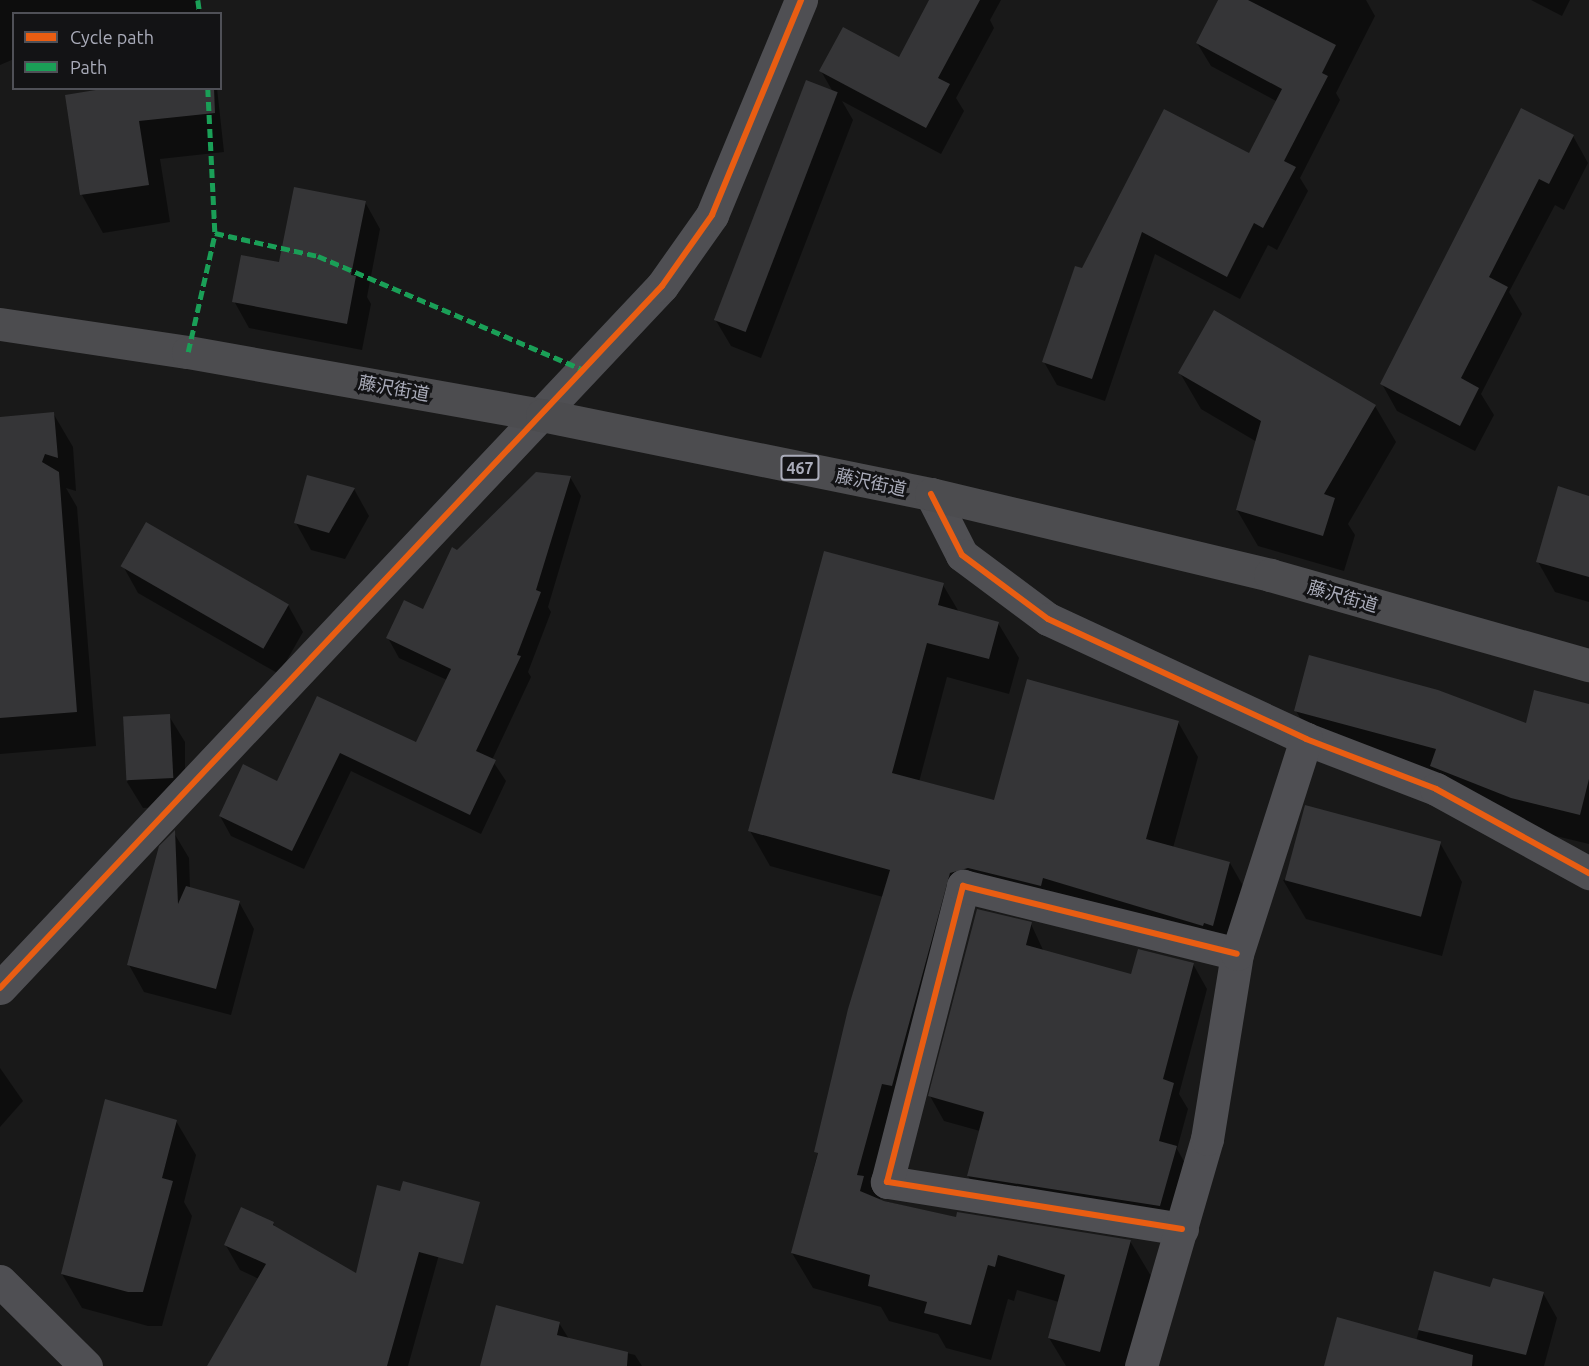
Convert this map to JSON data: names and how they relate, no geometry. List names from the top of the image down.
{
  "streets": {
    "highway": ["藤沢街道", "467"]
  },
  "legend": ["Cycle path", "Path"]
}
